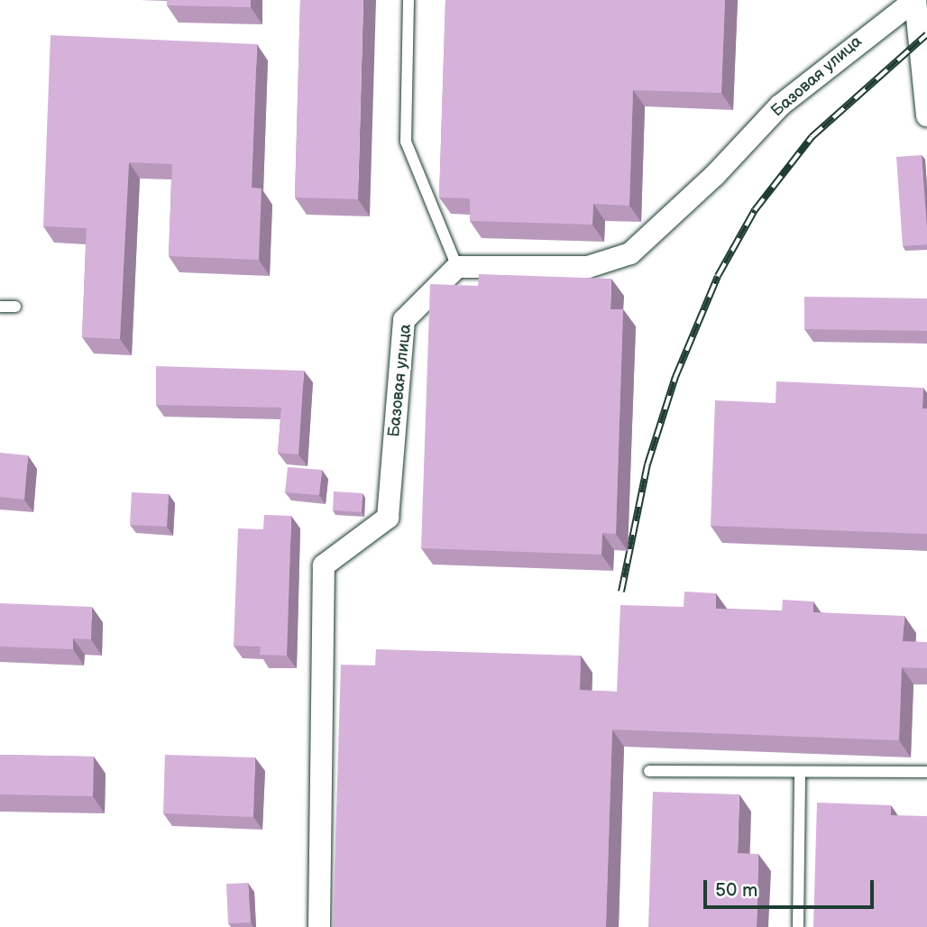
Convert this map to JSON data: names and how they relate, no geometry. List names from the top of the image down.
{
  "streets": {
    "street": ["Базовая улица"]
  },
  "scale_bar": "50 m"
}
